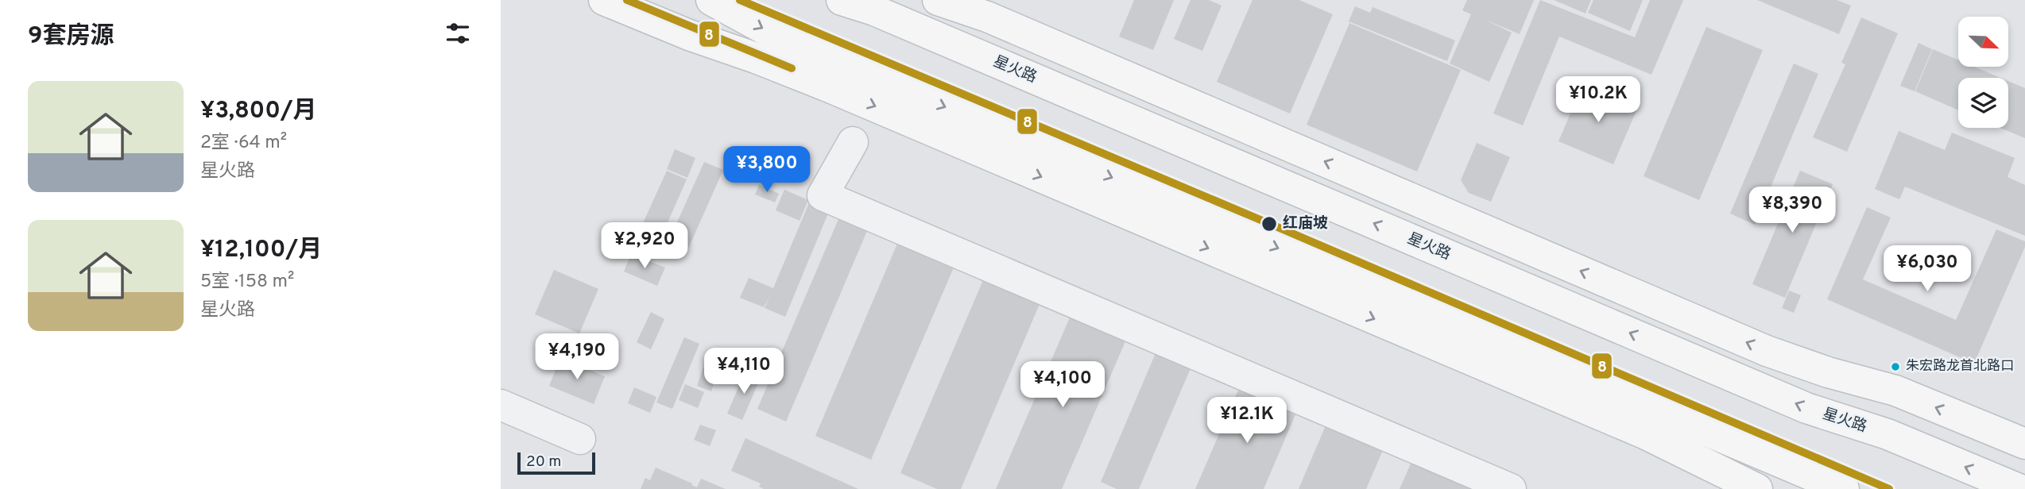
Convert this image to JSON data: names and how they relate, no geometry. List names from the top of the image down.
{
  "streets": {
    "main road": ["星火路"]
  },
  "places": ["红庙坡", "朱宏路龙首北路口"],
  "lines": ["transit line 8"],
  "scale_bar": "20 m",
  "north": "bottom right",
  "page": {
    "heading": "9套房源",
    "list": [
      {
        "name": "¥3,800/月",
        "note": "2室 · 64 m² · 星火路"
      },
      {
        "name": "¥12,100/月",
        "note": "5室 · 158 m² · 星火路"
      }
    ],
    "price": [
      "¥10.2K",
      "¥3,800",
      "¥8,390",
      "¥2,920",
      "¥6,030",
      "¥4,190",
      "¥4,110",
      "¥4,100",
      "¥12.1K"
    ],
    "scale": "20 m"
  }
}
